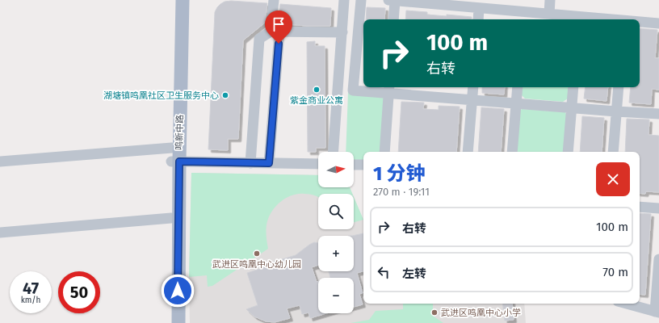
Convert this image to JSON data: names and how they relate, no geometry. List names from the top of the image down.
{
  "streets": {
    "main road": ["鸣新中路"]
  },
  "places": [
    "紫金商业公寓",
    "湖塘镇鸣凰社区卫生服务中心",
    "武进区鸣凰中心幼儿园",
    "武进区鸣凰中心小学"
  ],
  "north": "right",
  "page": {
    "turn": ["100 m", "右转"],
    "map_buttons": ["+", "−"],
    "heading": ["1 分钟", "270 m · 19:11"],
    "list": [
      {
        "name": "右转",
        "value": "100 m"
      },
      {
        "name": "左转",
        "value": "70 m"
      }
    ],
    "speed": "47 km/h",
    "limit": "50"
  }
}
